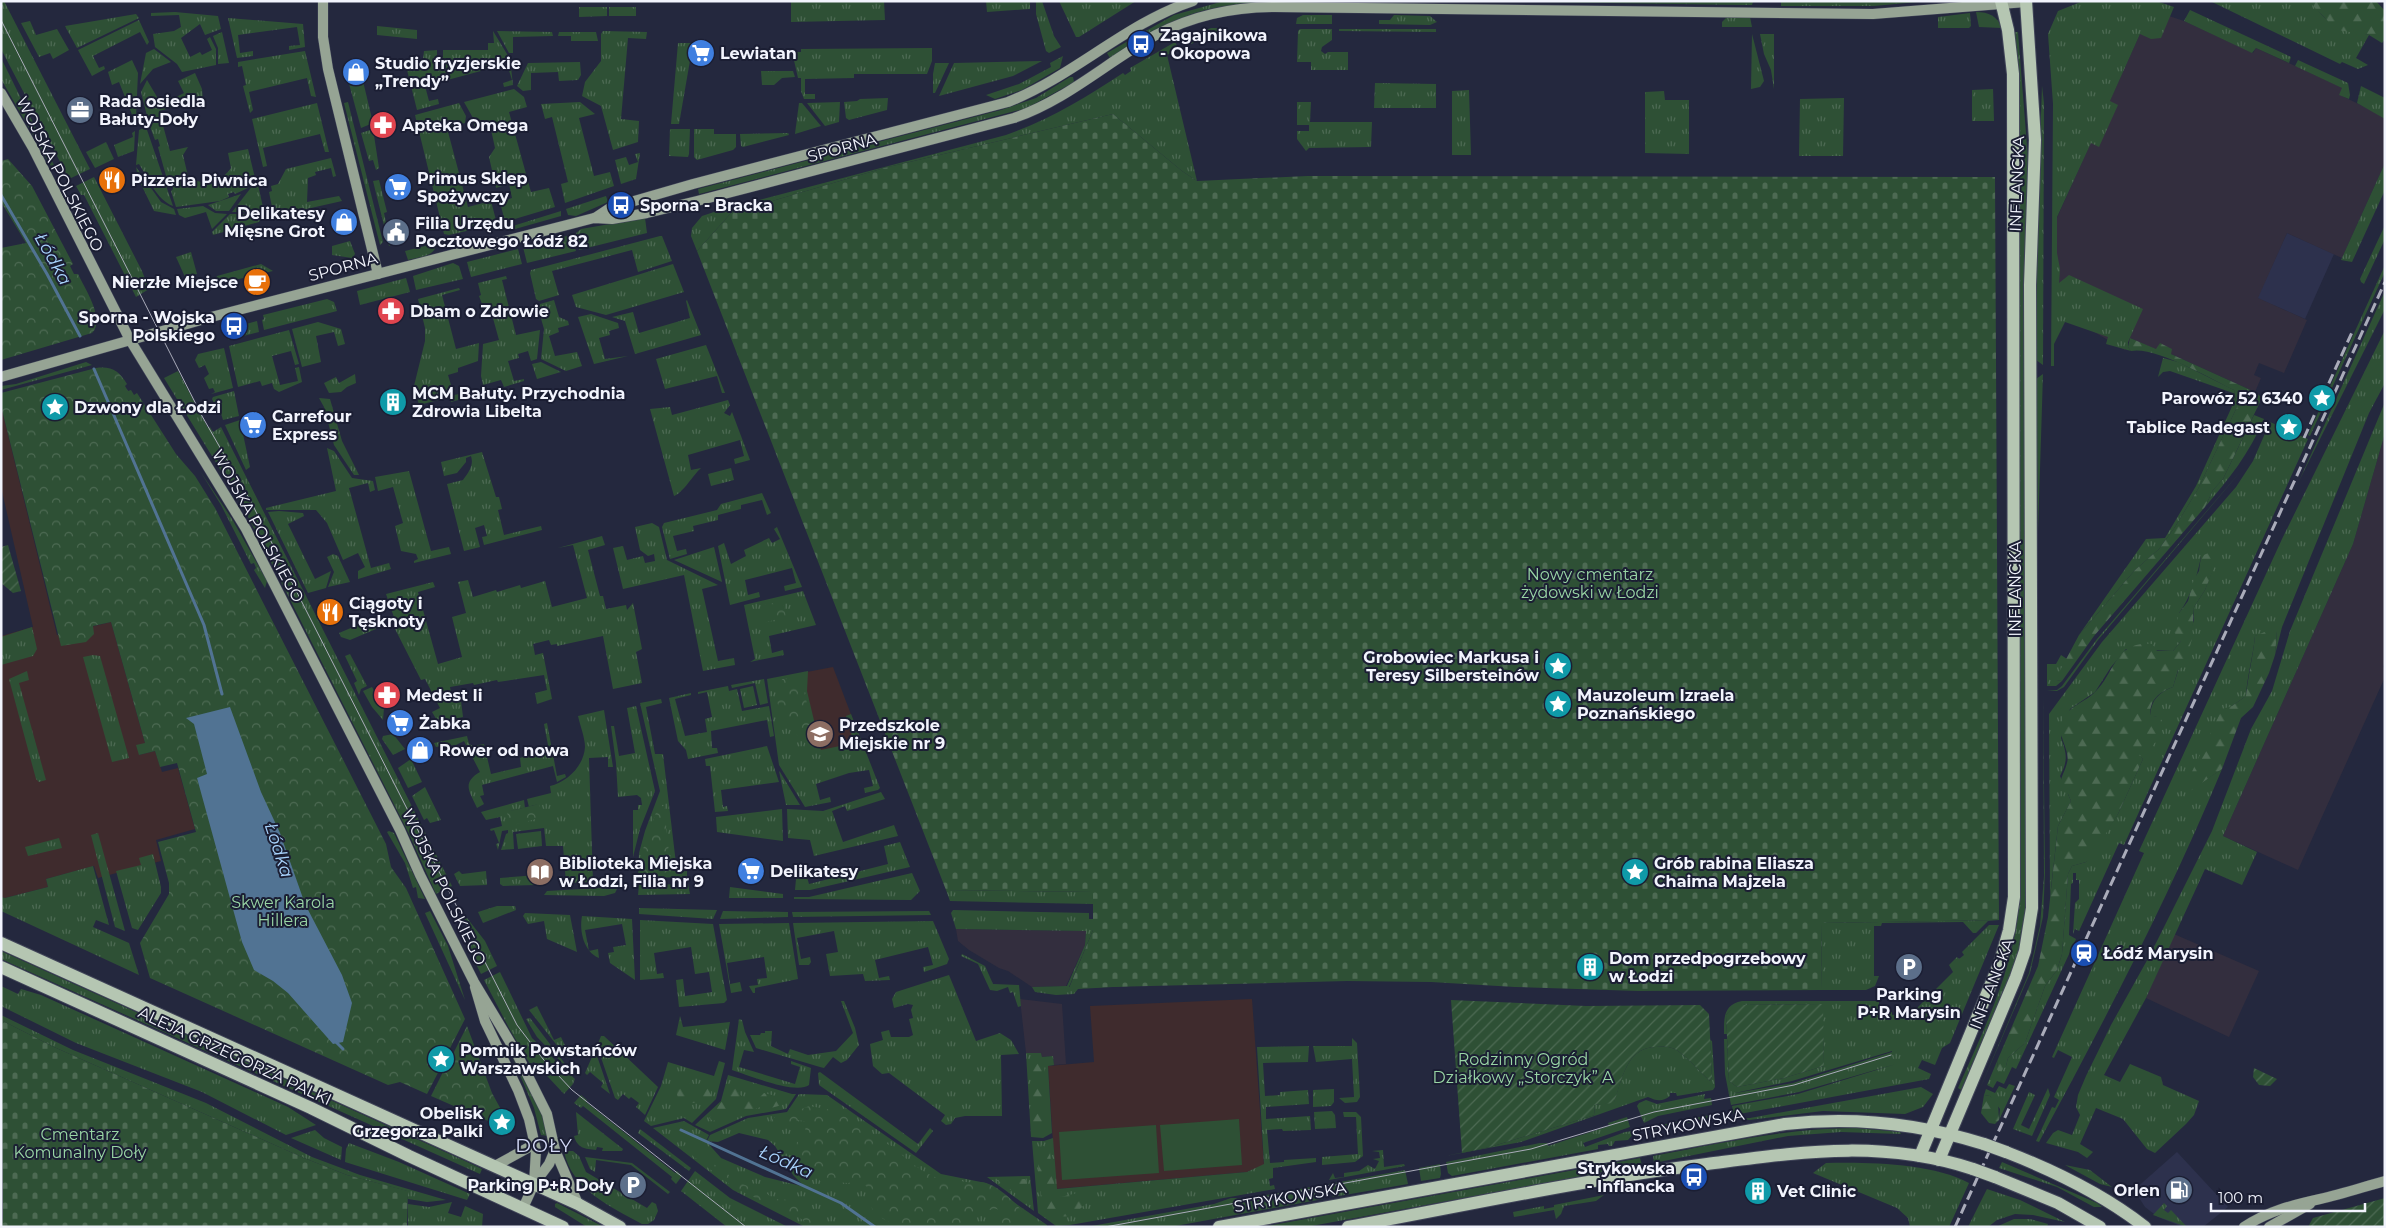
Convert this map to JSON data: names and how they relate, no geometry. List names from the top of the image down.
{
  "streets": {
    "main road": ["INFLANCKA", "ALEJA GRZEGORZA PALKI", "STRYKOWSKA"],
    "street": ["SPORNA", "WOJSKA POLSKIEGO"]
  },
  "crossings": [
    ["SPORNA", "WOJSKA POLSKIEGO"],
    ["SPORNA", "INFLANCKA"],
    ["WOJSKA POLSKIEGO", "ALEJA GRZEGORZA PALKI"],
    ["INFLANCKA", "STRYKOWSKA"]
  ],
  "districts": ["DOŁY"],
  "water": ["Łódka"],
  "parks": [
    "Nowy cmentarz żydowski w Łodzi",
    "Skwer Karola Hillera",
    "Rodzinny Ogród Działkowy „Storczyk” A",
    "Cmentarz Komunalny Doły"
  ],
  "places": {
    "bus stop": [
      "Zagajnikowa - Okopowa",
      "Sporna - Bracka",
      "Sporna - Wojska Polskiego",
      "Strykowska - Inflancka"
    ],
    "supermarket": [
      "Lewiatan",
      "Primus Sklep Spożywczy",
      "Carrefour Express",
      "Żabka",
      "Delikatesy"
    ],
    "shop": ["Studio fryzjerskie „Trendy”", "Delikatesy Mięsne Grot", "Rower od nowa"],
    "office": ["Rada osiedla Bałuty-Doły"],
    "pharmacy": ["Apteka Omega", "Dbam o Zdrowie", "Medest Ii"],
    "restaurant": ["Pizzeria Piwnica", "Ciągoty i Tęsknoty"],
    "public building": ["Filia Urzędu Pocztowego Łódź 82"],
    "cafe": ["Nierzłe Miejsce"],
    "place": [
      "Parowóz 52 6340",
      "Dzwony dla Łodzi",
      "Tablice Radegast",
      "Grobowiec Markusa i Teresy Silbersteinów",
      "Mauzoleum Izraela Poznańskiego",
      "Grób rabina Eliasza Chaima Majzela",
      "Pomnik Powstańców Warszawskich",
      "Obelisk Grzegorza Palki"
    ],
    "building": ["MCM Bałuty. Przychodnia Zdrowia Libelta", "Dom przedpogrzebowy w Łodzi", "Vet Clinic"],
    "school or university": ["Przedszkole Miejskie nr 9"],
    "library": ["Biblioteka Miejska w Łodzi, Filia nr 9"],
    "station": ["Łódź Marysin"],
    "parking": ["Parking P+R Marysin", "Parking P+R Doły"],
    "fuel station": ["Orlen"]
  },
  "scale_bar": "100 m"
}
